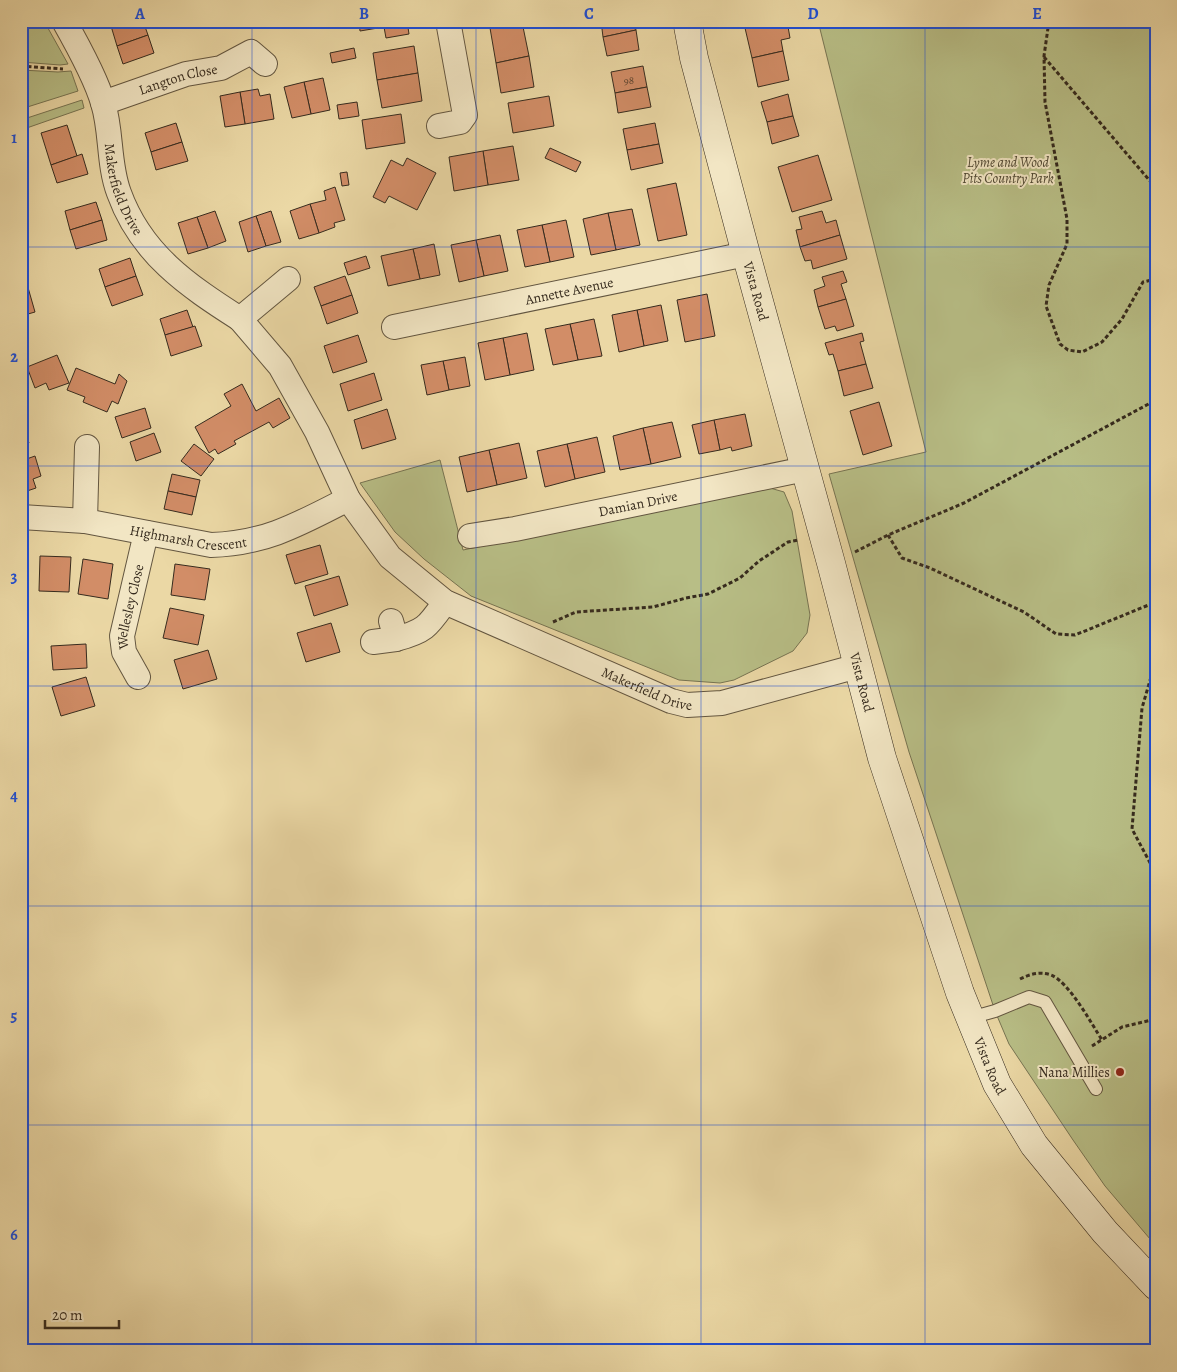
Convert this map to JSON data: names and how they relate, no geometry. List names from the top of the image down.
{
  "streets": {
    "main road": ["Vista Road"],
    "street": [
      "Langton Close",
      "Makerfield Drive",
      "Annette Avenue",
      "Damian Drive",
      "Highmarsh Crescent",
      "Wellesley Close"
    ]
  },
  "crossings": [
    ["Langton Close", "Makerfield Drive"],
    ["Makerfield Drive", "Vista Road"],
    ["Makerfield Drive", "Highmarsh Crescent"],
    ["Annette Avenue", "Vista Road"],
    ["Vista Road", "Damian Drive"],
    ["Highmarsh Crescent", "Wellesley Close"]
  ],
  "parks": ["Lyme and Wood Pits Country Park"],
  "places": ["Nana Millies"],
  "house_numbers": ["98"],
  "scale_bar": "20 m",
  "grid": {
    "columns": [
      "A",
      "B",
      "C",
      "D",
      "E"
    ],
    "rows": [
      "1",
      "2",
      "3",
      "4",
      "5",
      "6"
    ]
  }
}
